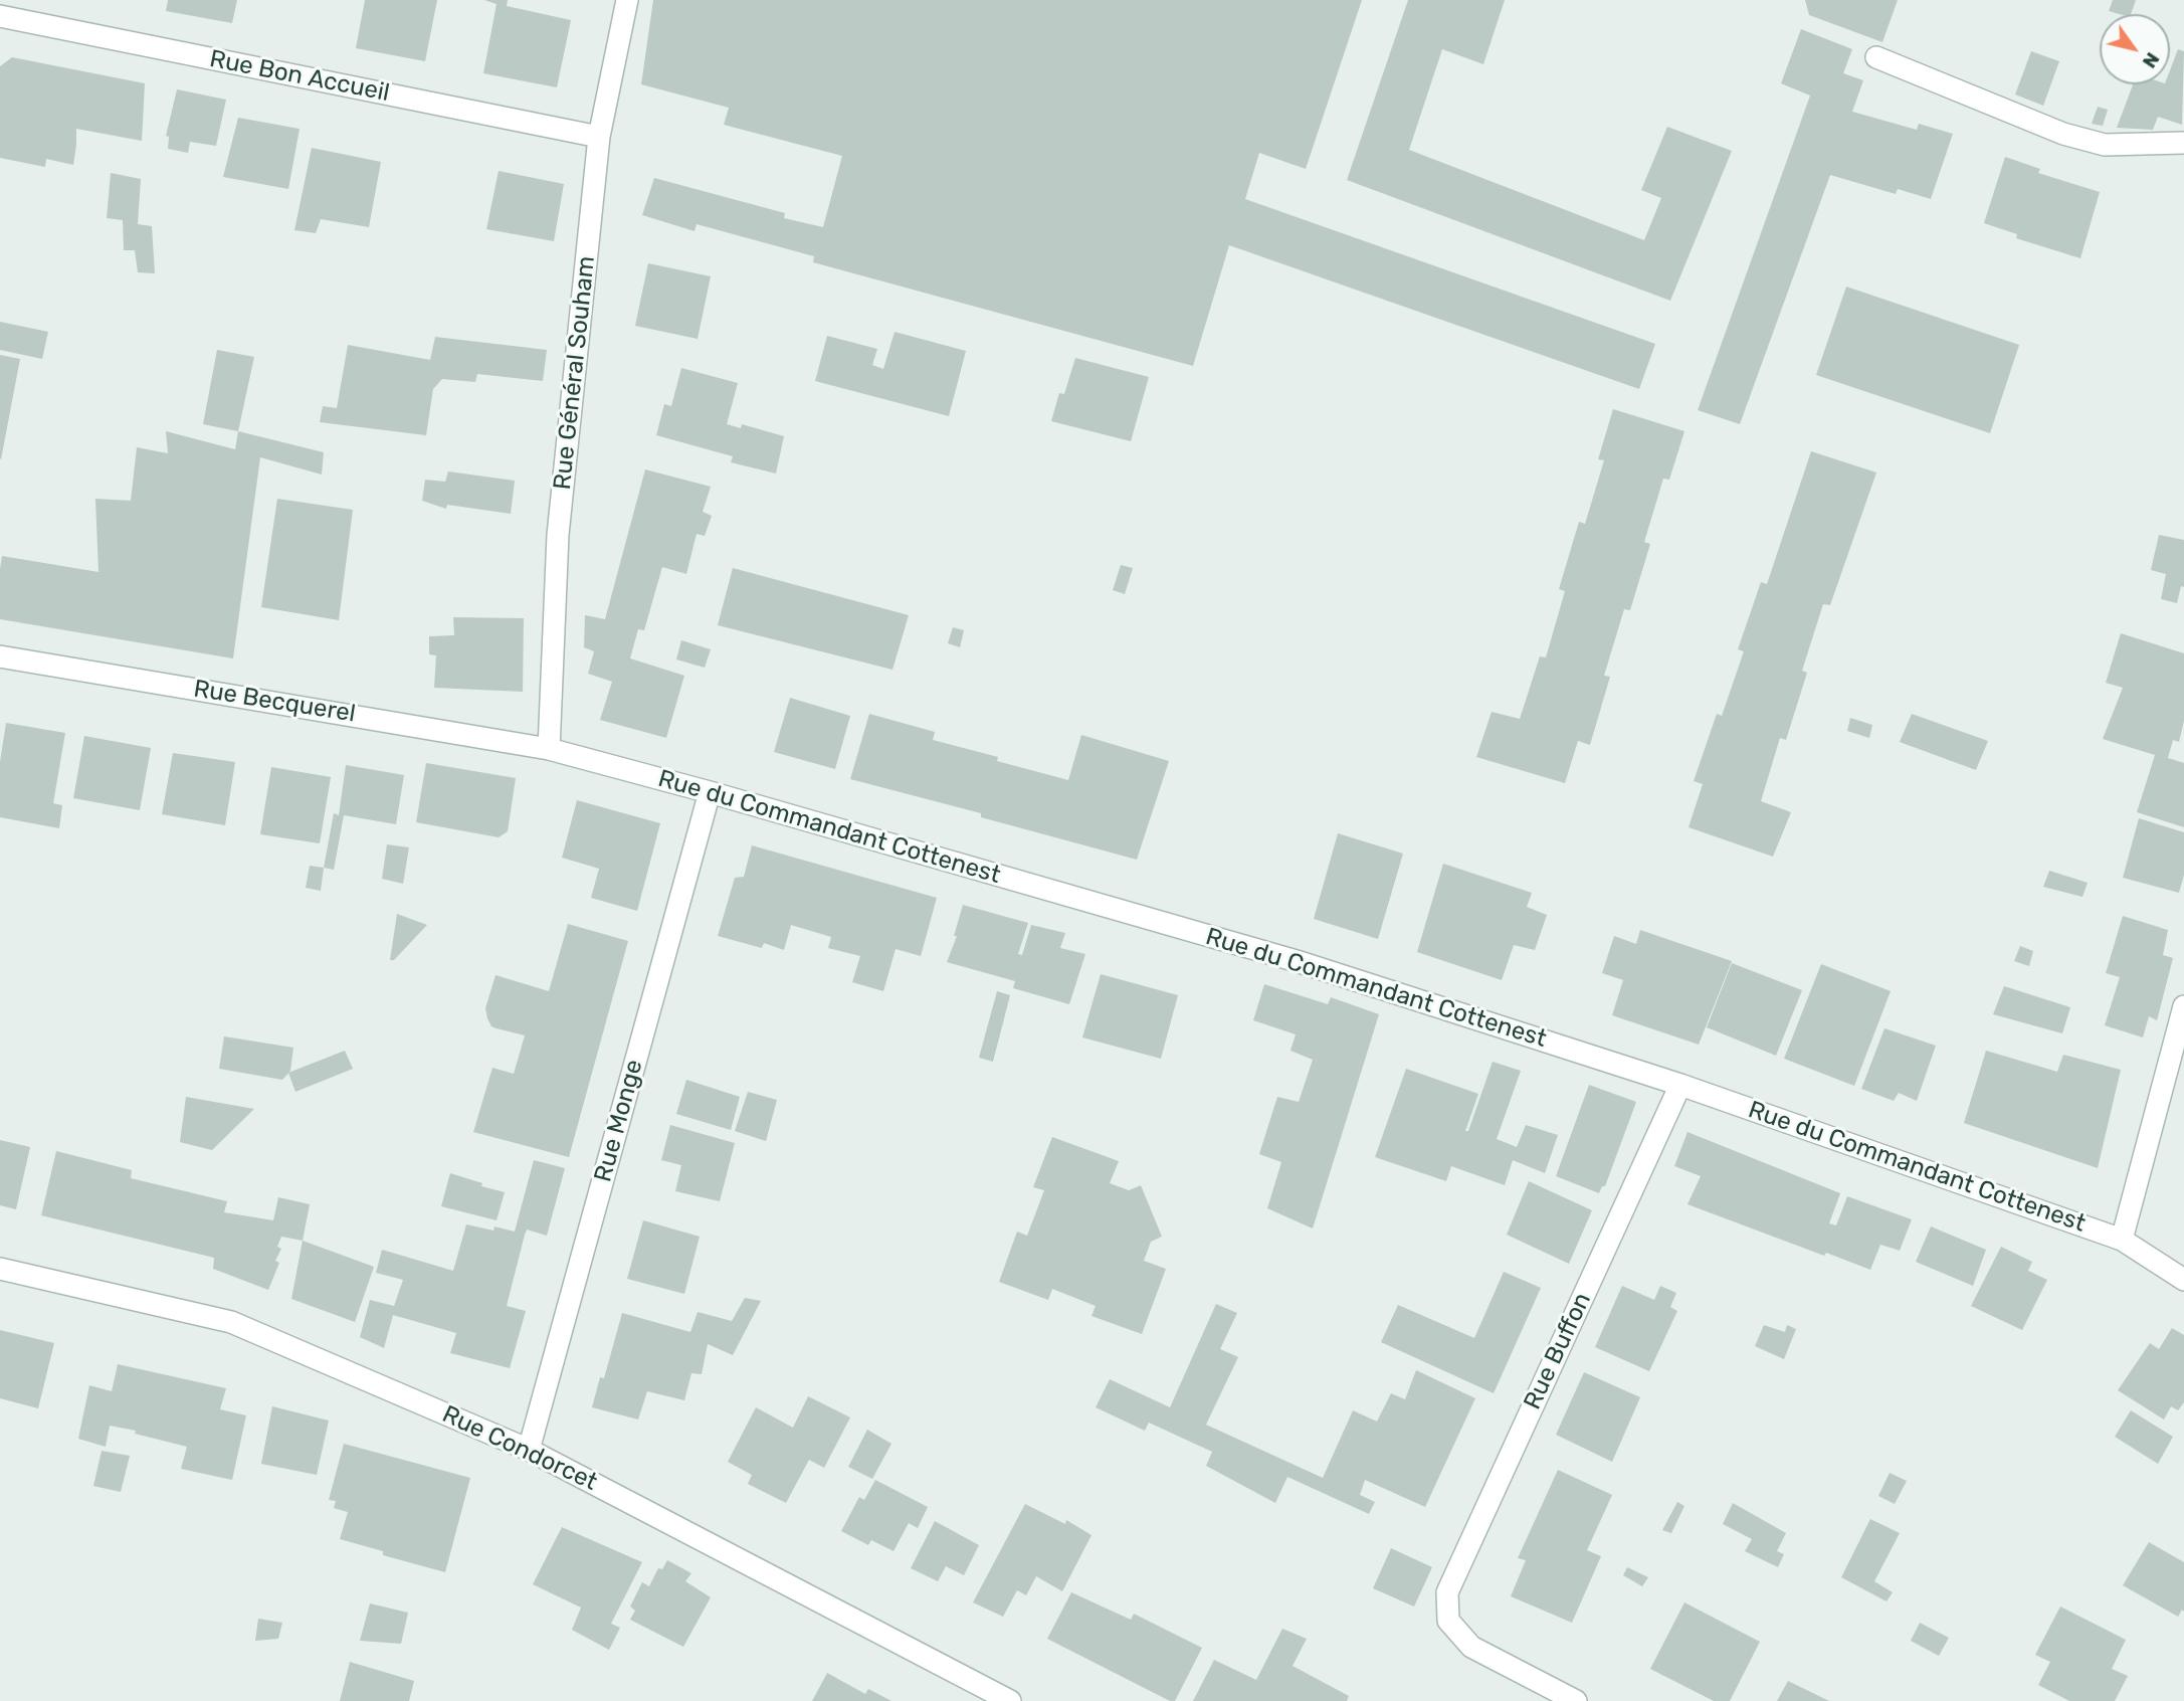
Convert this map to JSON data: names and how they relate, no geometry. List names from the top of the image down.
{
  "streets": {
    "street": [
      "Rue Bon Accueil",
      "Rue Général Souham",
      "Rue Becquerel",
      "Rue du Commandant Cottenest",
      "Rue Monge",
      "Rue Buffon",
      "Rue Condorcet"
    ]
  },
  "crossings": [
    ["Rue Bon Accueil", "Rue Général Souham"],
    ["Rue Général Souham", "Rue Becquerel"],
    ["Rue Général Souham", "Rue du Commandant Cottenest"],
    ["Rue Becquerel", "Rue du Commandant Cottenest"],
    ["Rue du Commandant Cottenest", "Rue Monge"],
    ["Rue du Commandant Cottenest", "Rue Buffon"],
    ["Rue Monge", "Rue Condorcet"]
  ],
  "north": "bottom right"
}
